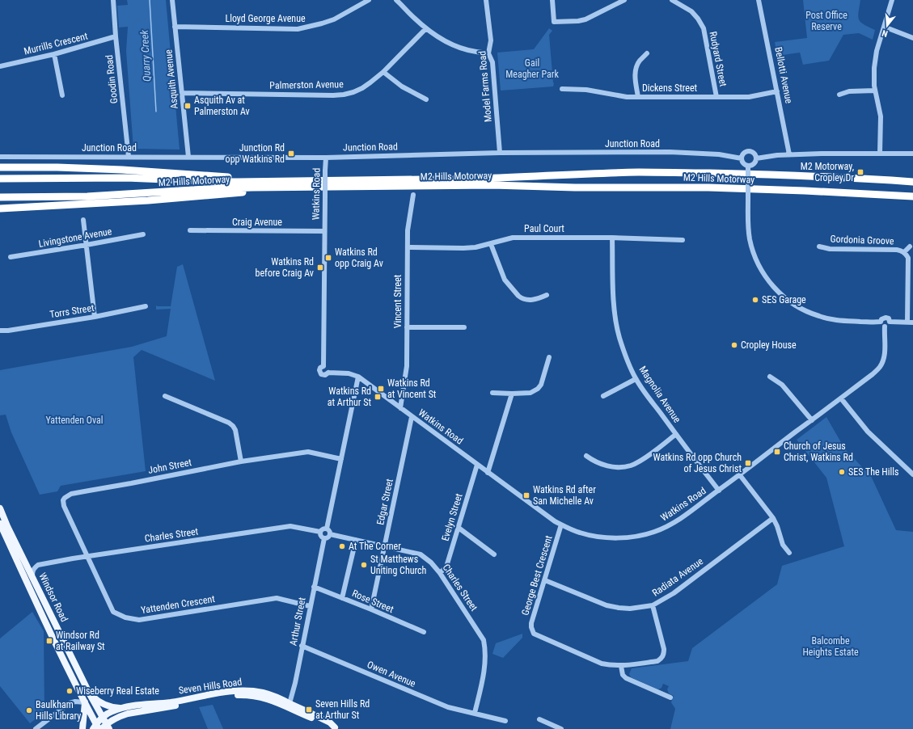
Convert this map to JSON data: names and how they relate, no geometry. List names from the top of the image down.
{
  "streets": {
    "highway": ["M2 Hills Motorway"],
    "main road": ["Windsor Road", "Seven Hills Road"],
    "street": [
      "Lloyd George Avenue",
      "Murrills Crescent",
      "Rudyard Street",
      "Bellotti Avenue",
      "Goodin Road",
      "Asquith Avenue",
      "Palmerston Avenue",
      "Model Farms Road",
      "Dickens Street",
      "Junction Road",
      "Watkins Road",
      "Craig Avenue",
      "Paul Court",
      "Livingstone Avenue",
      "Gordonia Groove",
      "Vincent Street",
      "Torrs Street",
      "Magnolia Avenue",
      "John Street",
      "Edgar Street",
      "Evelyn Street",
      "Charles Street",
      "George Best Crescent",
      "Radiata Avenue",
      "Rose Street",
      "Yattenden Crescent",
      "Arthur Street",
      "Owen Avenue"
    ]
  },
  "crossings": [
    ["Lloyd George Avenue", "Asquith Avenue"],
    ["Murrills Crescent", "Goodin Road"],
    ["Rudyard Street", "Dickens Street"],
    ["Bellotti Avenue", "Dickens Street"],
    ["Goodin Road", "Junction Road"],
    ["Asquith Avenue", "Palmerston Avenue"],
    ["Asquith Avenue", "Junction Road"],
    ["Model Farms Road", "Junction Road"],
    ["Junction Road", "Watkins Road"],
    ["Watkins Road", "Craig Avenue"],
    ["Watkins Road", "Vincent Street"],
    ["Watkins Road", "Magnolia Avenue"],
    ["Watkins Road", "Edgar Street"],
    ["Watkins Road", "Evelyn Street"],
    ["Watkins Road", "George Best Crescent"],
    ["Paul Court", "Vincent Street"],
    ["Paul Court", "Magnolia Avenue"],
    ["John Street", "Charles Street"],
    ["John Street", "Yattenden Crescent"],
    ["Edgar Street", "Charles Street"],
    ["Edgar Street", "Rose Street"],
    ["Evelyn Street", "Charles Street"],
    ["Charles Street", "Windsor Road"],
    ["Charles Street", "Yattenden Crescent"],
    ["Charles Street", "Arthur Street"],
    ["Charles Street", "Owen Avenue"],
    ["George Best Crescent", "Radiata Avenue"],
    ["Windsor Road", "Seven Hills Road"],
    ["Rose Street", "Arthur Street"],
    ["Yattenden Crescent", "Arthur Street"],
    ["Arthur Street", "Owen Avenue"],
    ["Arthur Street", "Seven Hills Road"]
  ],
  "water": ["Quarry Creek"],
  "parks": [
    "Post Office Reserve",
    "Gail Meagher Park",
    "Yattenden Oval",
    "Balcombe Heights Estate"
  ],
  "places": {
    "transit": [
      "Asquith Av at Palmerston Av",
      "Junction Rd opp Watkins Rd",
      "M2 Motorway, Cropley Dr",
      "Watkins Rd opp Craig Av",
      "Watkins Rd before Craig Av",
      "Watkins Rd at Vincent St",
      "Watkins Rd at Arthur St",
      "Church of Jesus Christ, Watkins Rd",
      "Watkins Rd opp Church of Jesus Christ",
      "Watkins Rd after San Michelle Av",
      "Windsor Rd at Railway St",
      "Seven Hills Rd at Arthur St"
    ],
    "other": [
      "SES Garage",
      "Cropley House",
      "SES The Hills",
      "At The Corner",
      "St Matthews Uniting Church",
      "Wiseberry Real Estate",
      "Baulkham Hills Library"
    ]
  },
  "north": "bottom"
}
